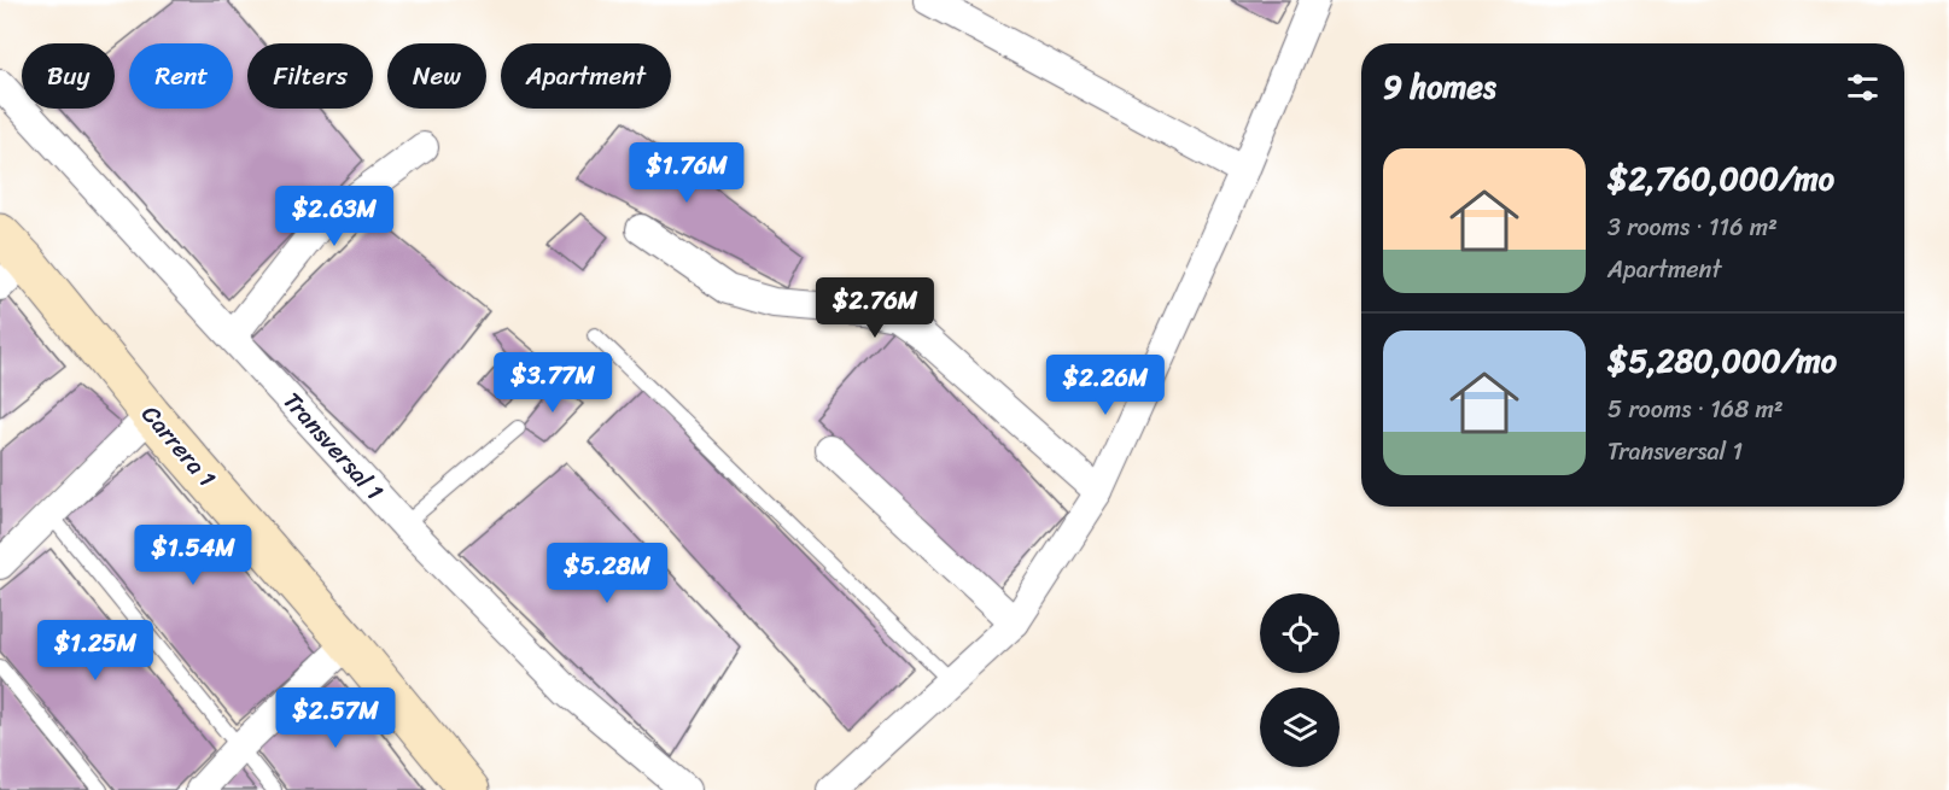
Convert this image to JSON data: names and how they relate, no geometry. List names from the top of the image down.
{
  "streets": {
    "street": ["Carrera 1", "Transversal 1"]
  },
  "page": {
    "chip": [
      "Buy",
      "Rent",
      "Filters",
      "New",
      "Apartment"
    ],
    "heading": "9 homes",
    "list": [
      {
        "name": "$2,760,000/mo",
        "note": "3 rooms · 116 m² · Apartment"
      },
      {
        "name": "$5,280,000/mo",
        "note": "5 rooms · 168 m² · Transversal 1"
      }
    ],
    "price": [
      "$1.76M",
      "$2.63M",
      "$2.76M",
      "$3.77M",
      "$2.26M",
      "$1.54M",
      "$5.28M",
      "$1.25M",
      "$2.57M"
    ]
  }
}
